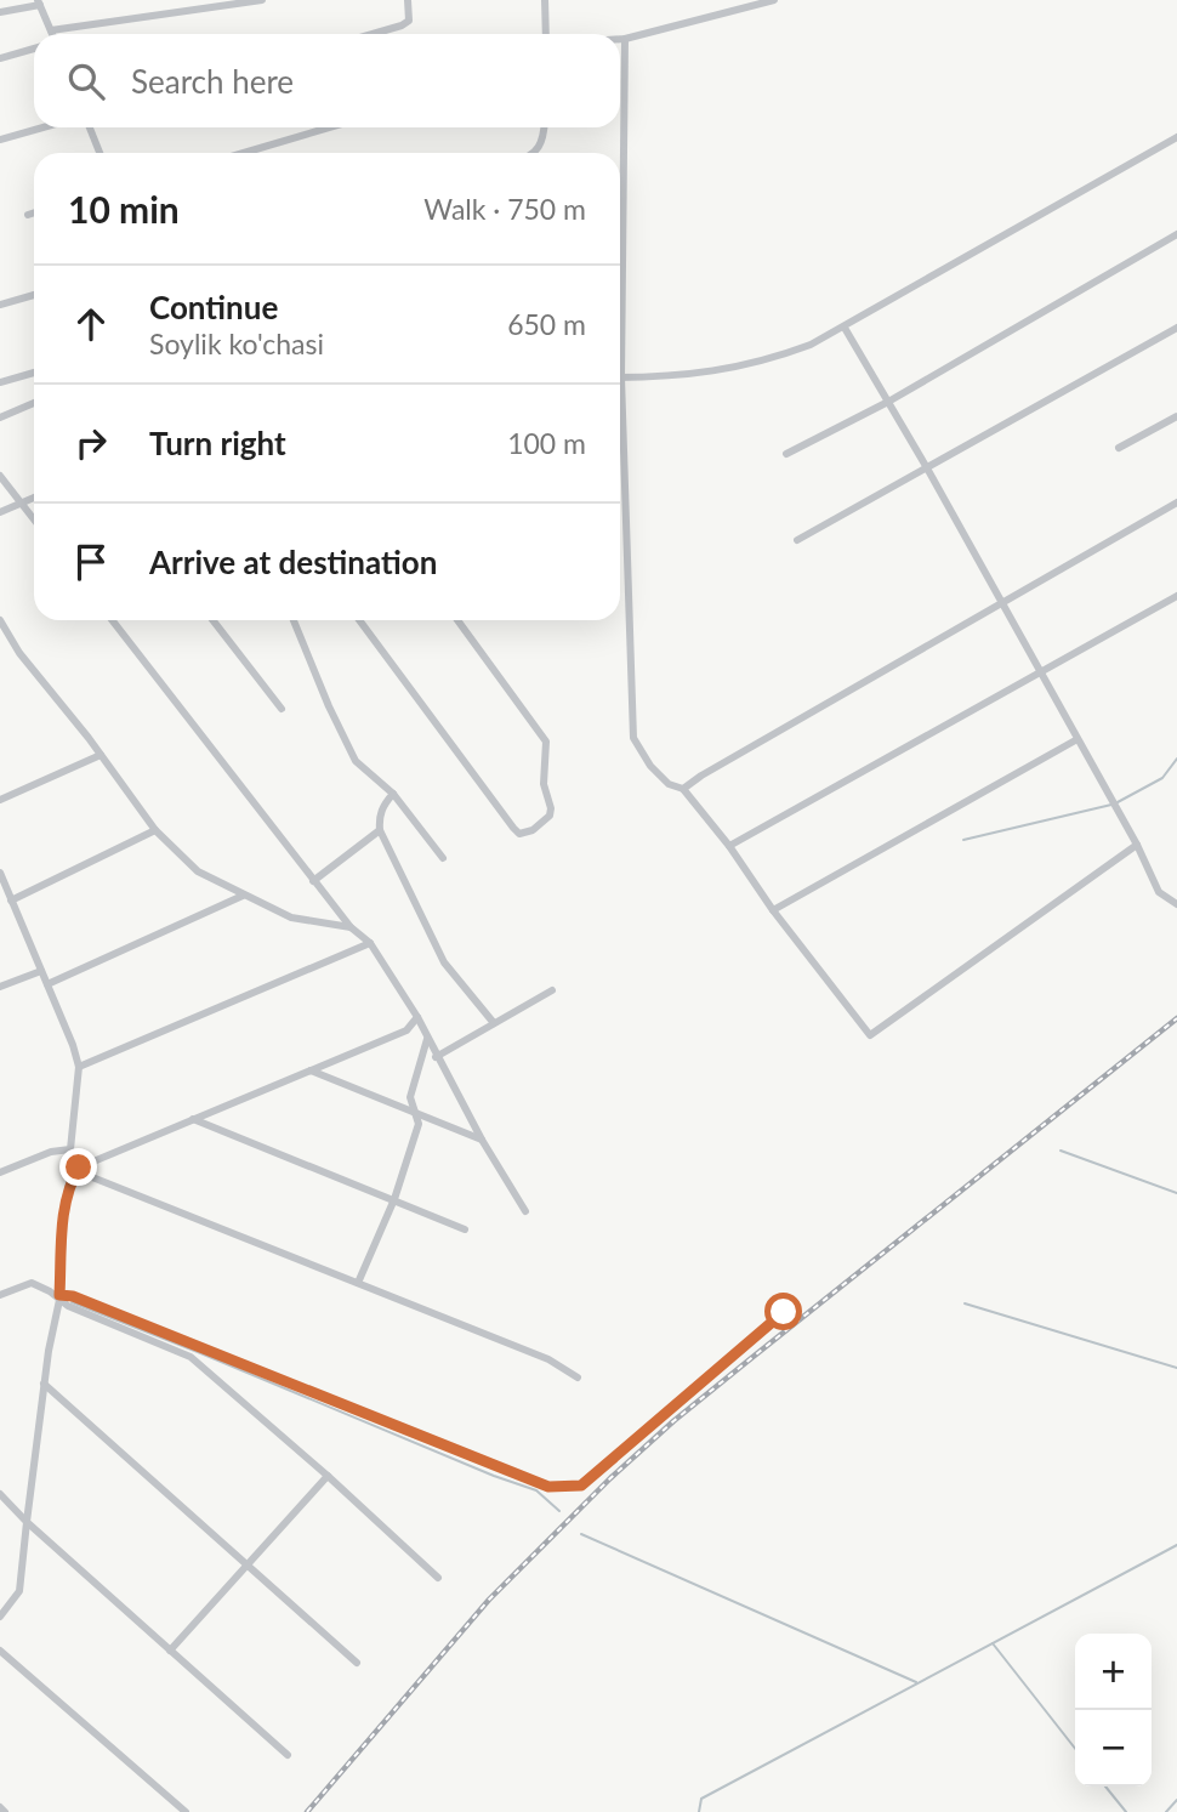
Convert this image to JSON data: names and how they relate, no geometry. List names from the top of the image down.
{
  "page": {
    "search": "Search here",
    "heading": ["10 min", "Walk · 750 m"],
    "list": [
      ["Continue", "Soylik ko'chasi", "650 m"],
      ["Turn right", "100 m"],
      "Arrive at destination"
    ],
    "map_buttons": ["+", "−"]
  }
}
